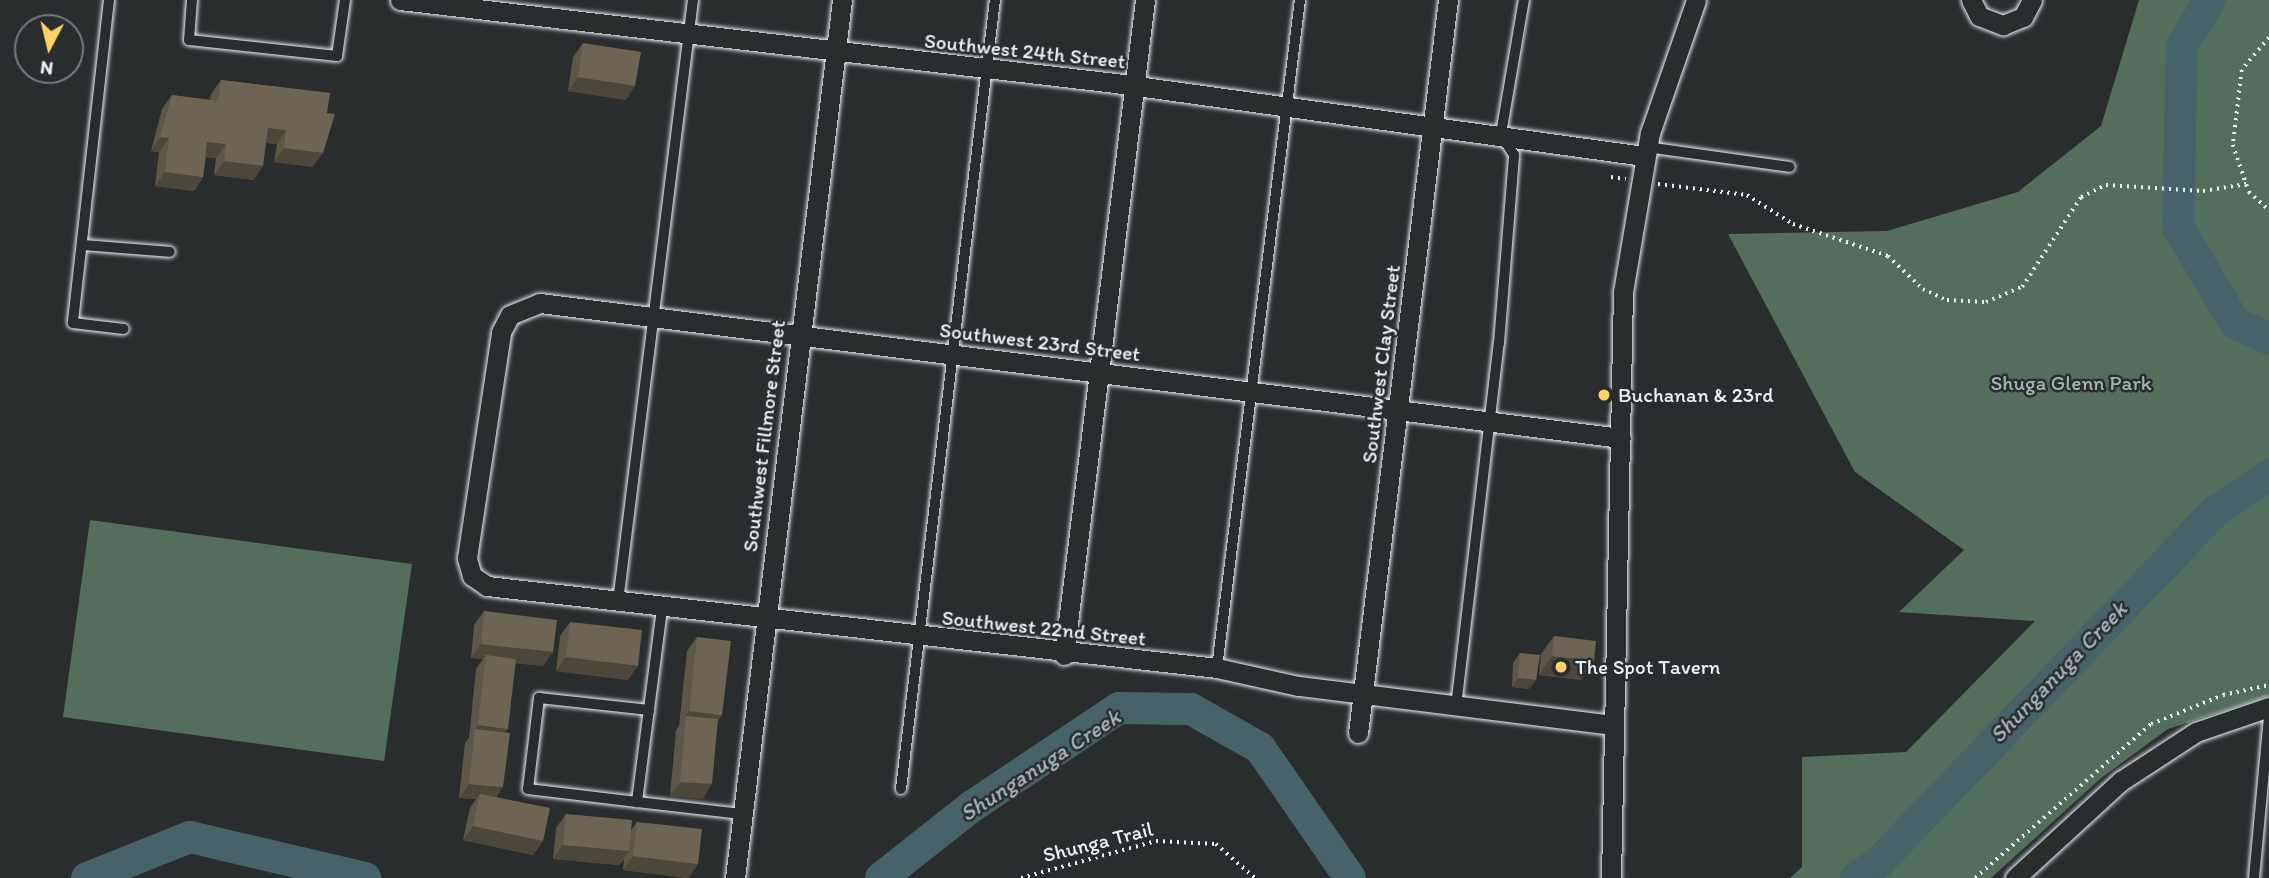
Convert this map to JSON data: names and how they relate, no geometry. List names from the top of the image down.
{
  "streets": {
    "street": [
      "Southwest 24th Street",
      "Southwest 23rd Street",
      "Southwest Clay Street",
      "Southwest Fillmore Street",
      "Southwest 22nd Street"
    ],
    "path": ["Shunga Trail"]
  },
  "crossings": [
    ["Southwest 24th Street", "Southwest Clay Street"],
    ["Southwest 24th Street", "Southwest Fillmore Street"],
    ["Southwest 23rd Street", "Southwest Clay Street"],
    ["Southwest 23rd Street", "Southwest Fillmore Street"],
    ["Southwest 23rd Street", "Southwest 22nd Street"],
    ["Southwest Clay Street", "Southwest 22nd Street"],
    ["Southwest Fillmore Street", "Southwest 22nd Street"]
  ],
  "water": ["Shunganuga Creek"],
  "parks": ["Shuga Glenn Park"],
  "places": ["Buchanan & 23rd", "The Spot Tavern"],
  "north": "bottom"
}
